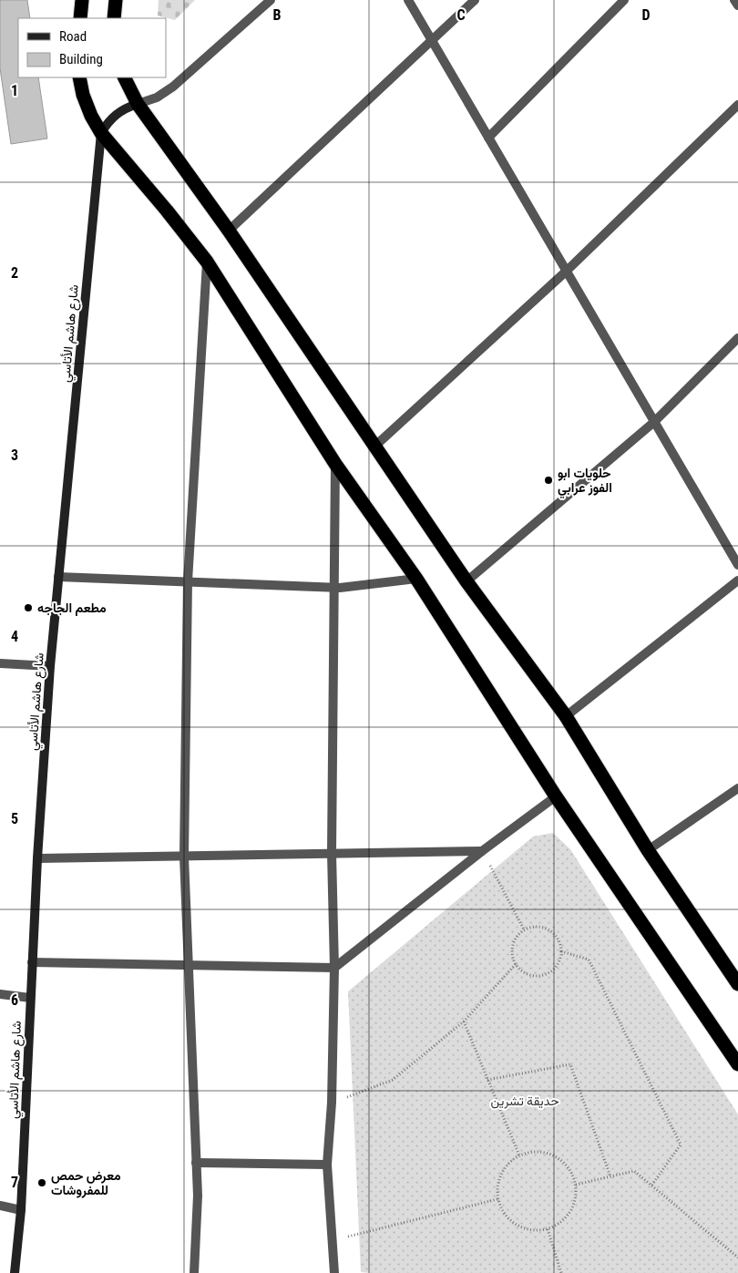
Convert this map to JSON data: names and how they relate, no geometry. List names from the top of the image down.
{
  "streets": {
    "main road": ["شارع هاشم الأتاسي"]
  },
  "parks": ["حديقة تشرين"],
  "places": ["حلويات ابو الفوز عرابي", "مطعم الجاجه", "معرض حمص للمفروشات"],
  "legend": ["Road", "Building"],
  "grid": {
    "columns": ["B", "C", "D"],
    "rows": [
      "1",
      "2",
      "3",
      "4",
      "5",
      "6",
      "7"
    ]
  }
}
